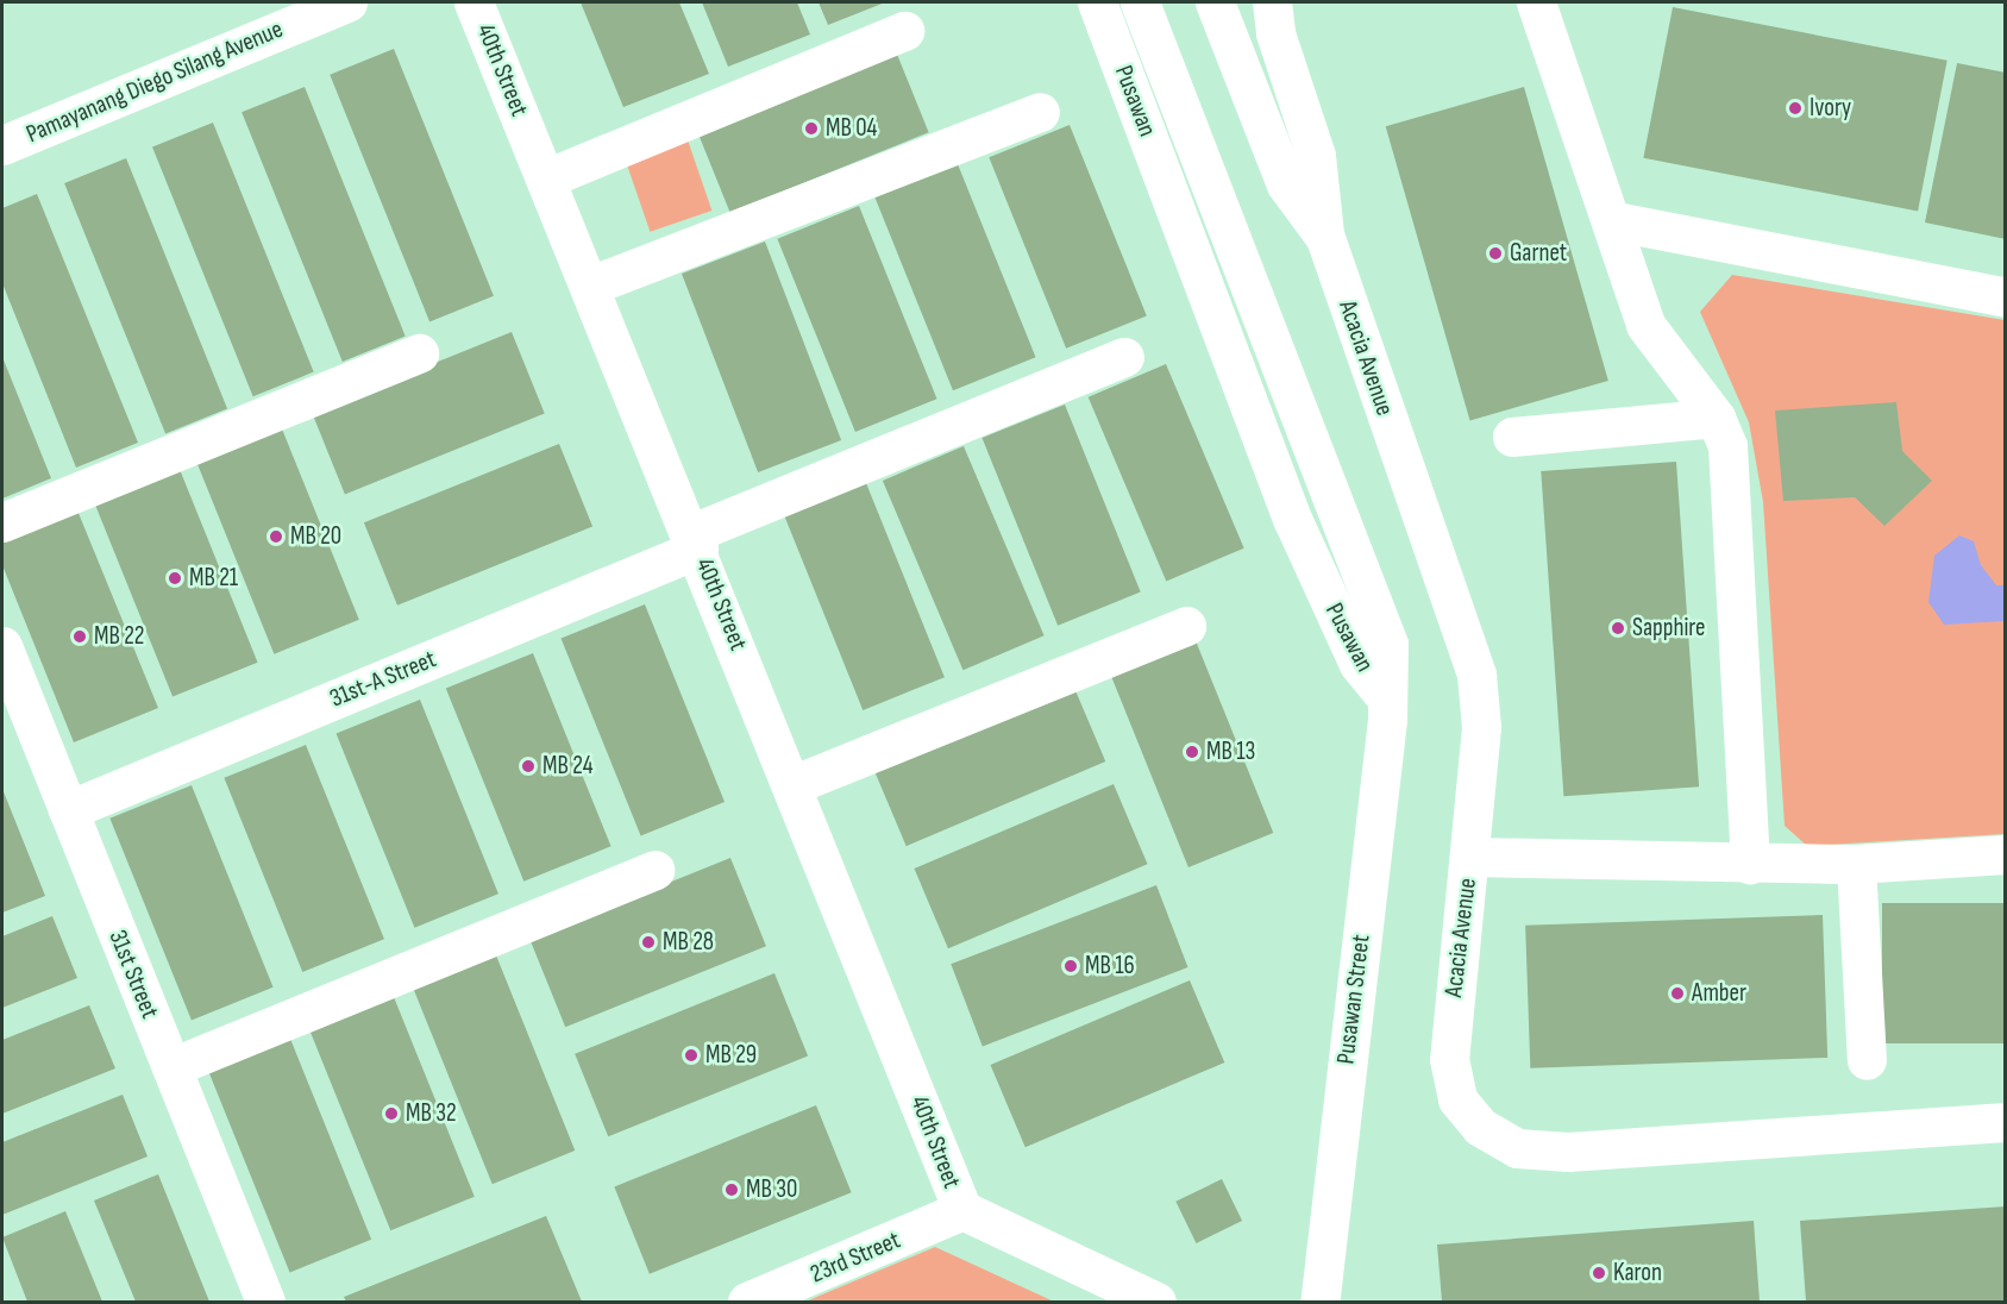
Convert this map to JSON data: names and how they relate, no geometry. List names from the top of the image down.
{
  "streets": {
    "street": [
      "40th Street",
      "Pamayanang Diego Silang Avenue",
      "Pusawan",
      "Acacia Avenue",
      "31st-A Street",
      "31st Street",
      "Pusawan Street",
      "23rd Street"
    ]
  },
  "crossings": [
    ["40th Street", "31st-A Street"],
    ["40th Street", "23rd Street"],
    ["Pusawan", "Pusawan Street"],
    ["31st-A Street", "31st Street"]
  ],
  "places": [
    "Ivory",
    "MB 04",
    "Garnet",
    "MB 20",
    "MB 21",
    "Sapphire",
    "MB 22",
    "MB 13",
    "MB 24",
    "MB 28",
    "MB 16",
    "Amber",
    "MB 29",
    "MB 32",
    "MB 30",
    "Karon"
  ]
}
